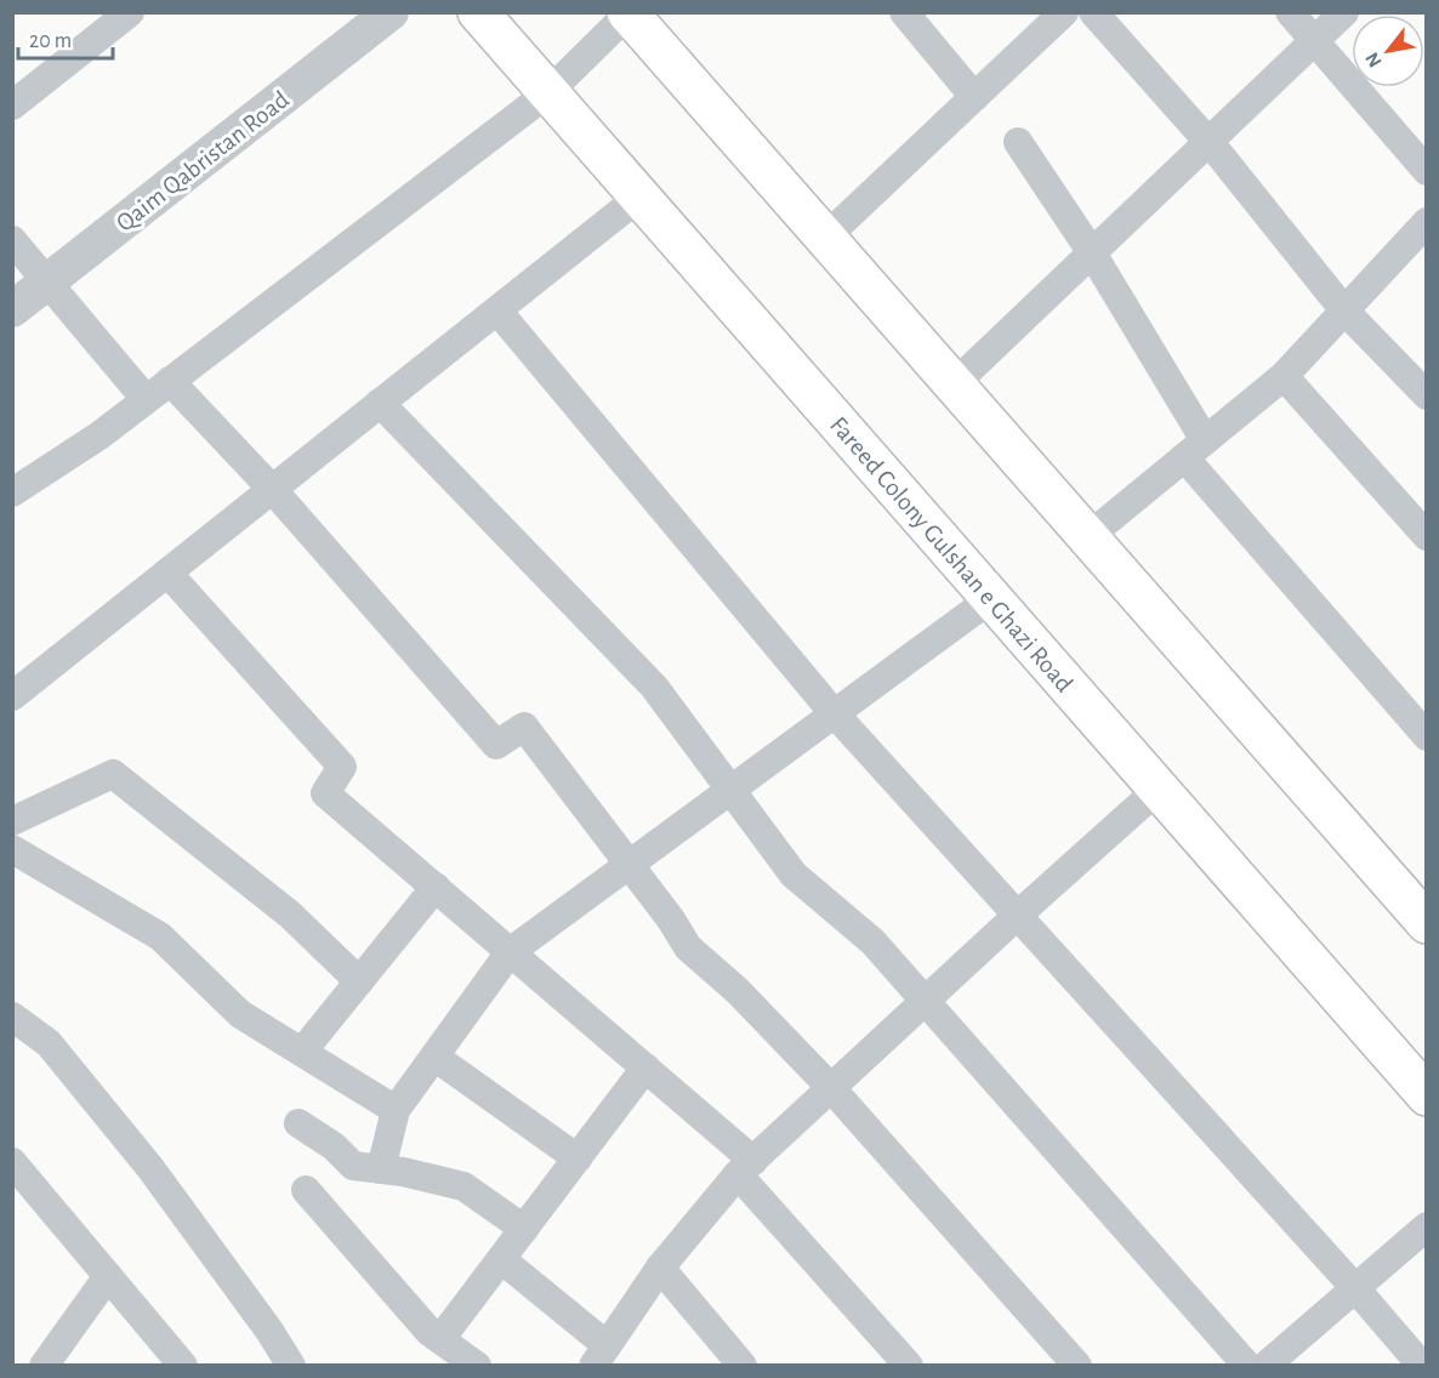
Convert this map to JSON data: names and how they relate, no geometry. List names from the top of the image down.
{
  "streets": {
    "main road": ["Fareed Colony Gulshan e Ghazi Road"],
    "street": ["Qaim Qabristan Road"]
  },
  "scale_bar": "20 m",
  "north": "bottom left"
}
